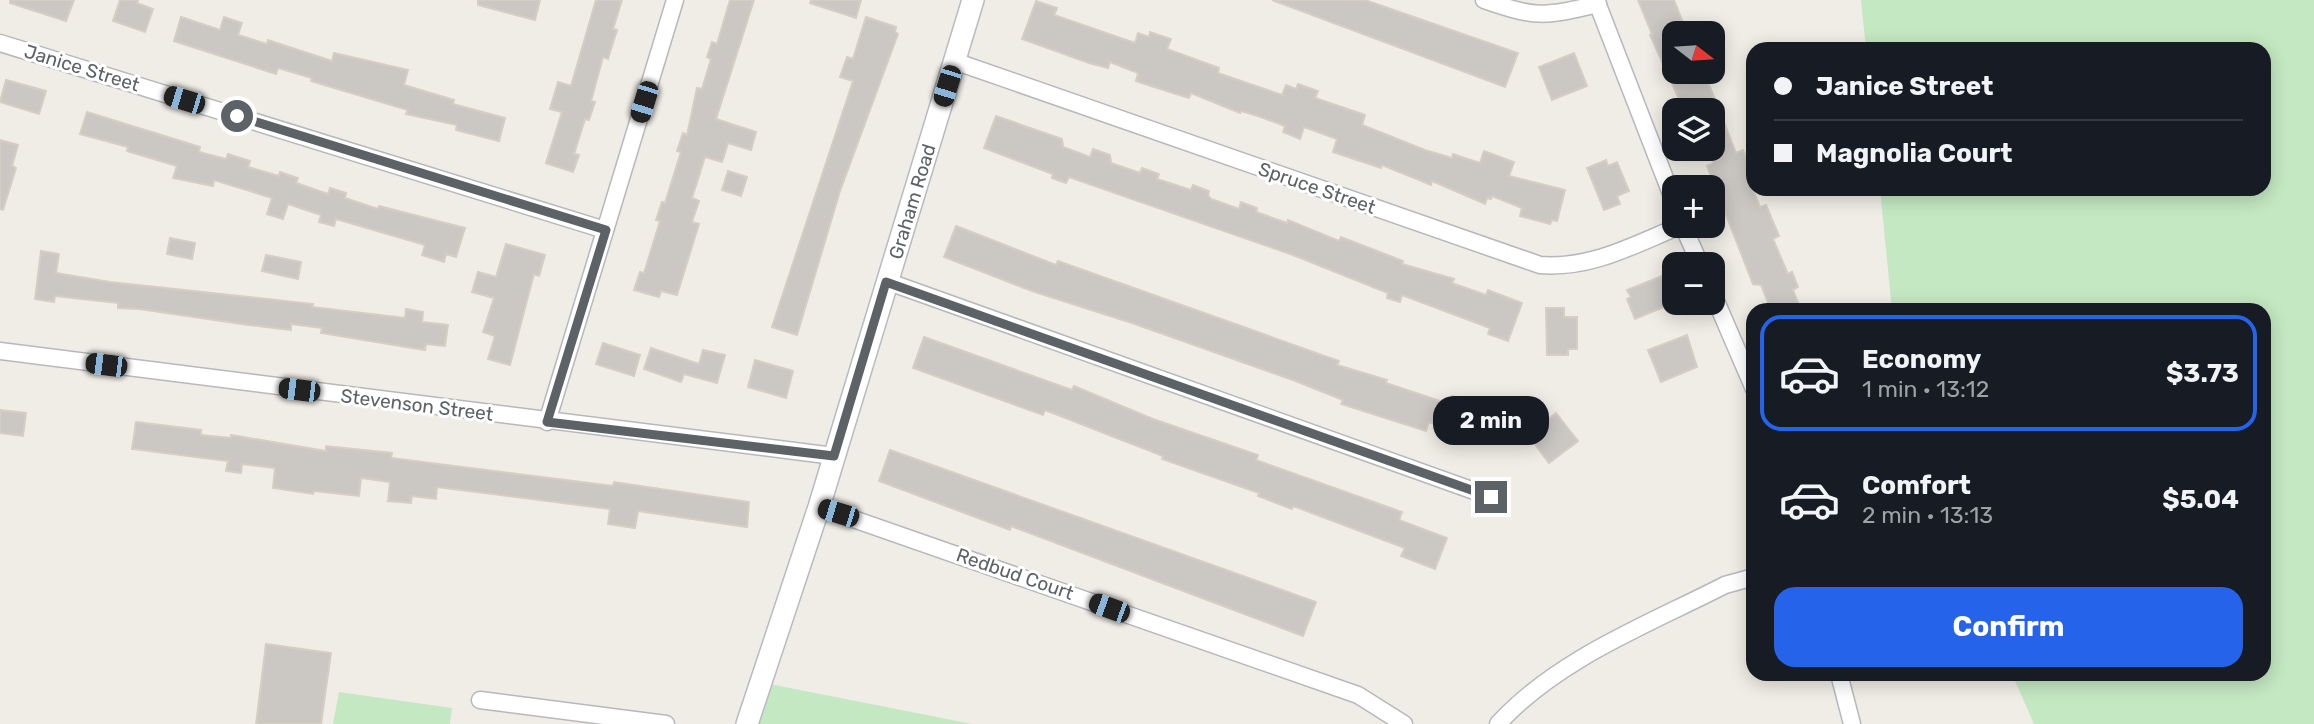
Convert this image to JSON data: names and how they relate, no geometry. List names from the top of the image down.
{
  "streets": {
    "main road": ["Graham Road"],
    "street": [
      "Janice Street",
      "Spruce Street",
      "Stevenson Street",
      "Redbud Court"
    ]
  },
  "crossings": [
    ["Spruce Street", "Graham Road"],
    ["Graham Road", "Stevenson Street"],
    ["Graham Road", "Redbud Court"]
  ],
  "north": "right",
  "page": {
    "map_buttons": ["+", "−"],
    "banner": ["Janice Street", "Magnolia Court"],
    "list": [
      {
        "name": "Economy",
        "note": "1 min · 13:12",
        "value": "$3.73"
      },
      {
        "name": "Comfort",
        "note": "2 min · 13:13",
        "value": "$5.04"
      }
    ],
    "bubble": "2 min",
    "buttons": "Confirm"
  }
}
